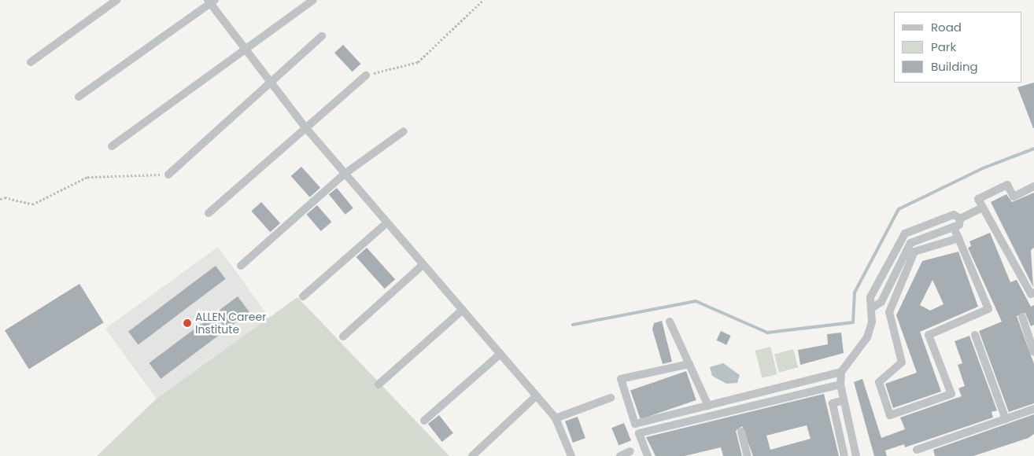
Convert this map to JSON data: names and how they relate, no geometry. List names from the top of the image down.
{
  "places": ["ALLEN Career Institute"],
  "legend": ["Road", "Park", "Building"]
}
